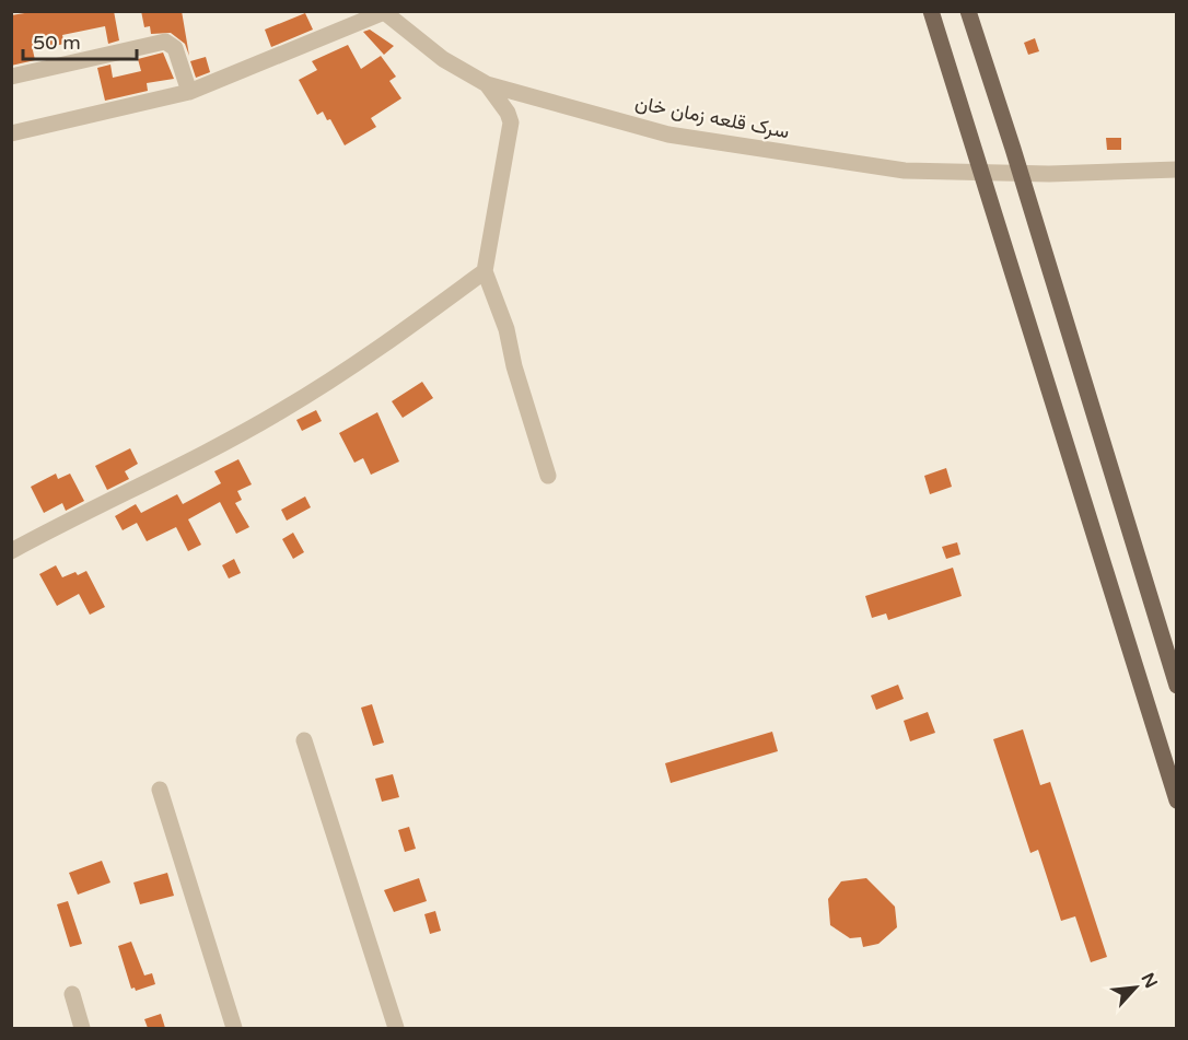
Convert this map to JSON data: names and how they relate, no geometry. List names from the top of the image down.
{
  "streets": {
    "street": ["سرک قلعه زمان خان"]
  },
  "scale_bar": "50 m",
  "north": "top right"
}
